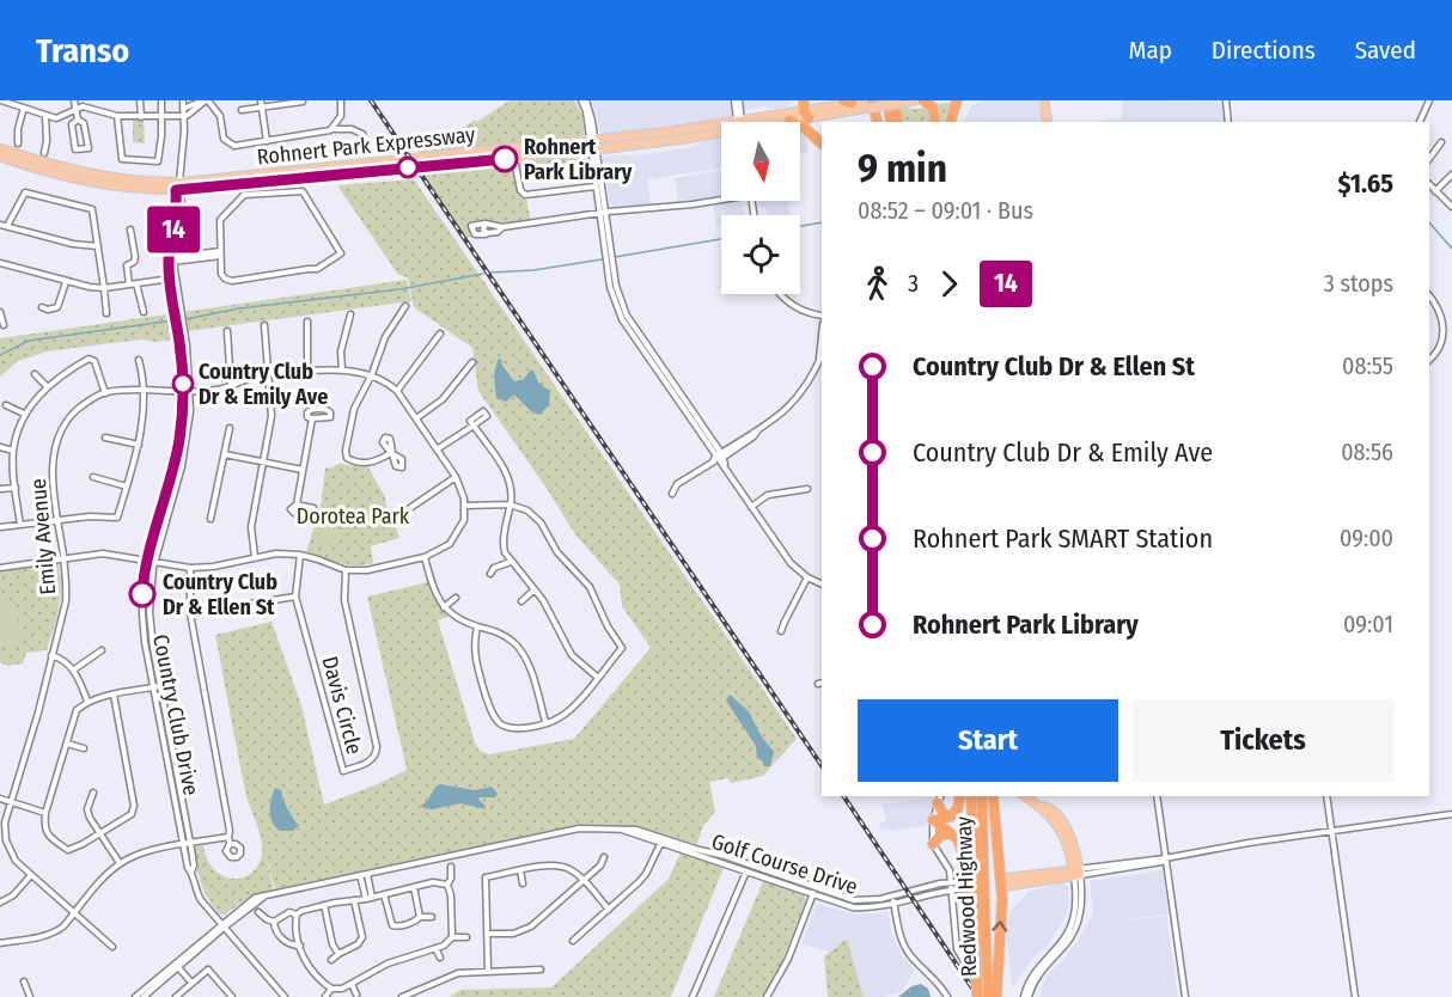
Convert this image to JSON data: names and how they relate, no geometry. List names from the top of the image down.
{
  "streets": {
    "highway": ["Redwood Highway"],
    "main road": ["Rohnert Park Expressway", "Golf Course Drive"],
    "street": ["Emily Avenue", "Davis Circle", "Country Club Drive"]
  },
  "crossings": [
    ["Rohnert Park Expressway", "Country Club Drive"],
    ["Country Club Drive", "Golf Course Drive"]
  ],
  "parks": ["Dorotea Park"],
  "places": ["Rohnert Park Library", "Country Club Dr & Emily Ave", "Country Club Dr & Ellen St"],
  "lines": ["bus line 14"],
  "north": "bottom",
  "page": {
    "header": "Transo",
    "nav": ["Map", "Directions", "Saved"],
    "on_map": "14",
    "heading": ["9 min", "08:52 – 09:01 · Bus", "$1.65"],
    "legs": ["3", "14", "3 stops"],
    "list": [
      {
        "name": "Country Club Dr & Ellen St",
        "value": "08:55"
      },
      {
        "name": "Country Club Dr & Emily Ave",
        "value": "08:56"
      },
      {
        "name": "Rohnert Park SMART Station",
        "value": "09:00"
      },
      {
        "name": "Rohnert Park Library",
        "value": "09:01"
      }
    ],
    "buttons": ["Start", "Tickets"]
  }
}
